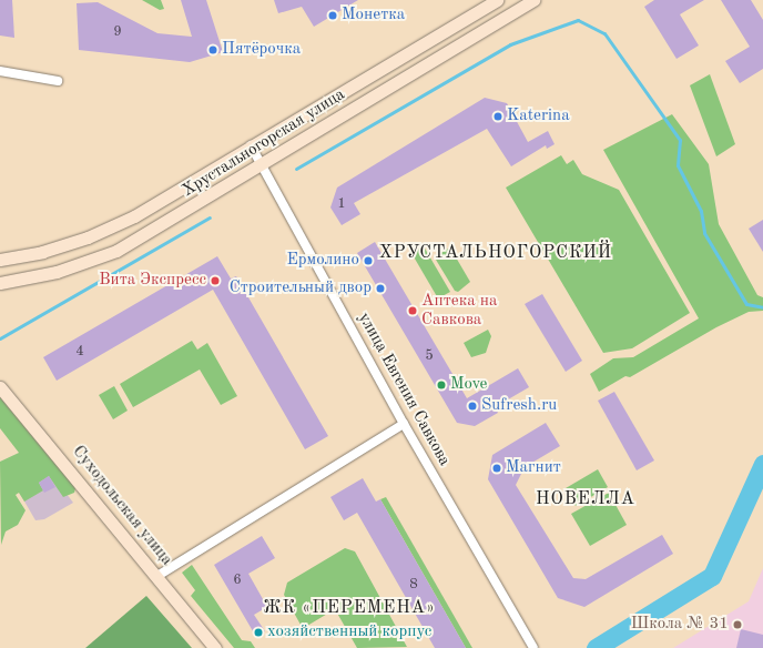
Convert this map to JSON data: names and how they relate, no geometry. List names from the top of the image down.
{
  "streets": {
    "street": ["Хрустальногорская улица", "улица Евгения Савкова", "Суходольская улица"]
  },
  "crossings": [
    ["Хрустальногорская улица", "улица Евгения Савкова"]
  ],
  "districts": ["ХРУСТАЛЬНОГОРСКИЙ", "НОВЕЛЛА", "ЖК «ПЕРЕМЕНА»"],
  "places": [
    "Монетка",
    "Пятёрочка",
    "Katerina",
    "Ермолино",
    "Вита Экспресс",
    "Строительный двор",
    "Аптека на Савкова",
    "Move",
    "Sufresh.ru",
    "Магнит",
    "Школа № 31",
    "хозяйственный корпус"
  ],
  "house_numbers": [
    "9",
    "1",
    "4",
    "5",
    "6",
    "8"
  ]
}
